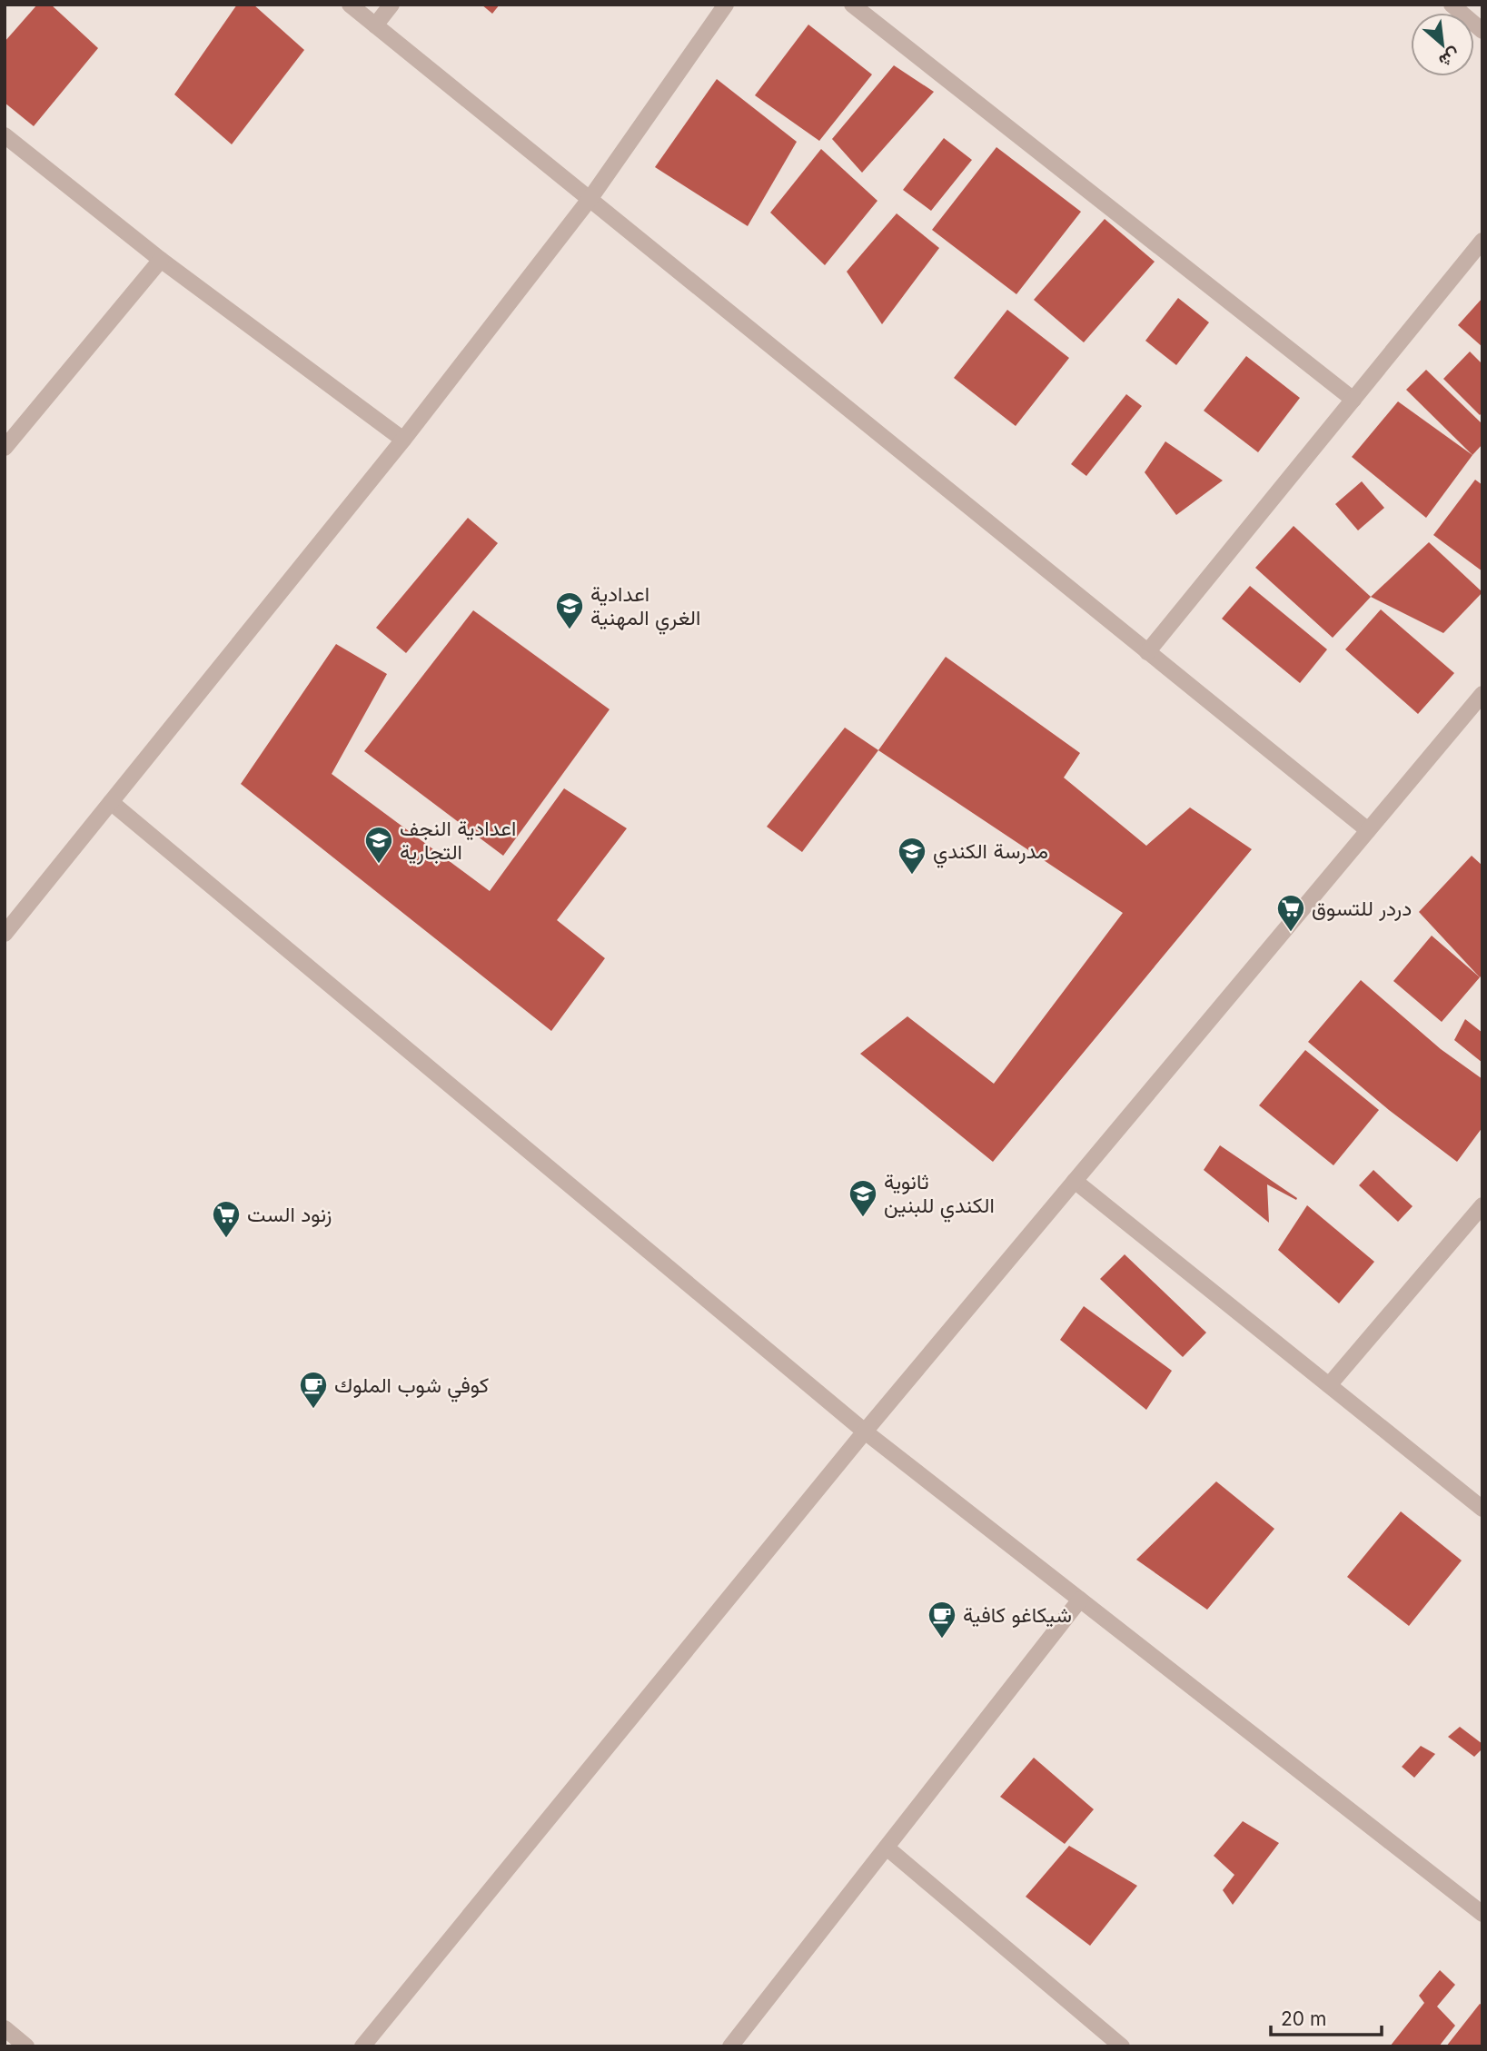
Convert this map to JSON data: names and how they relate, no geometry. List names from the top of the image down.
{
  "places": {
    "school or university": [
      "اعدادية الغري المهنية",
      "اعدادية النجف التجارية",
      "مدرسة الكندي",
      "ثانوية الكندي للبنين"
    ],
    "supermarket": ["دردر للتسوق", "زنود الست"],
    "cafe": ["كوفي شوب الملوك", "شيكاغو كافية"]
  },
  "scale_bar": "20 m",
  "north": "bottom right"
}
